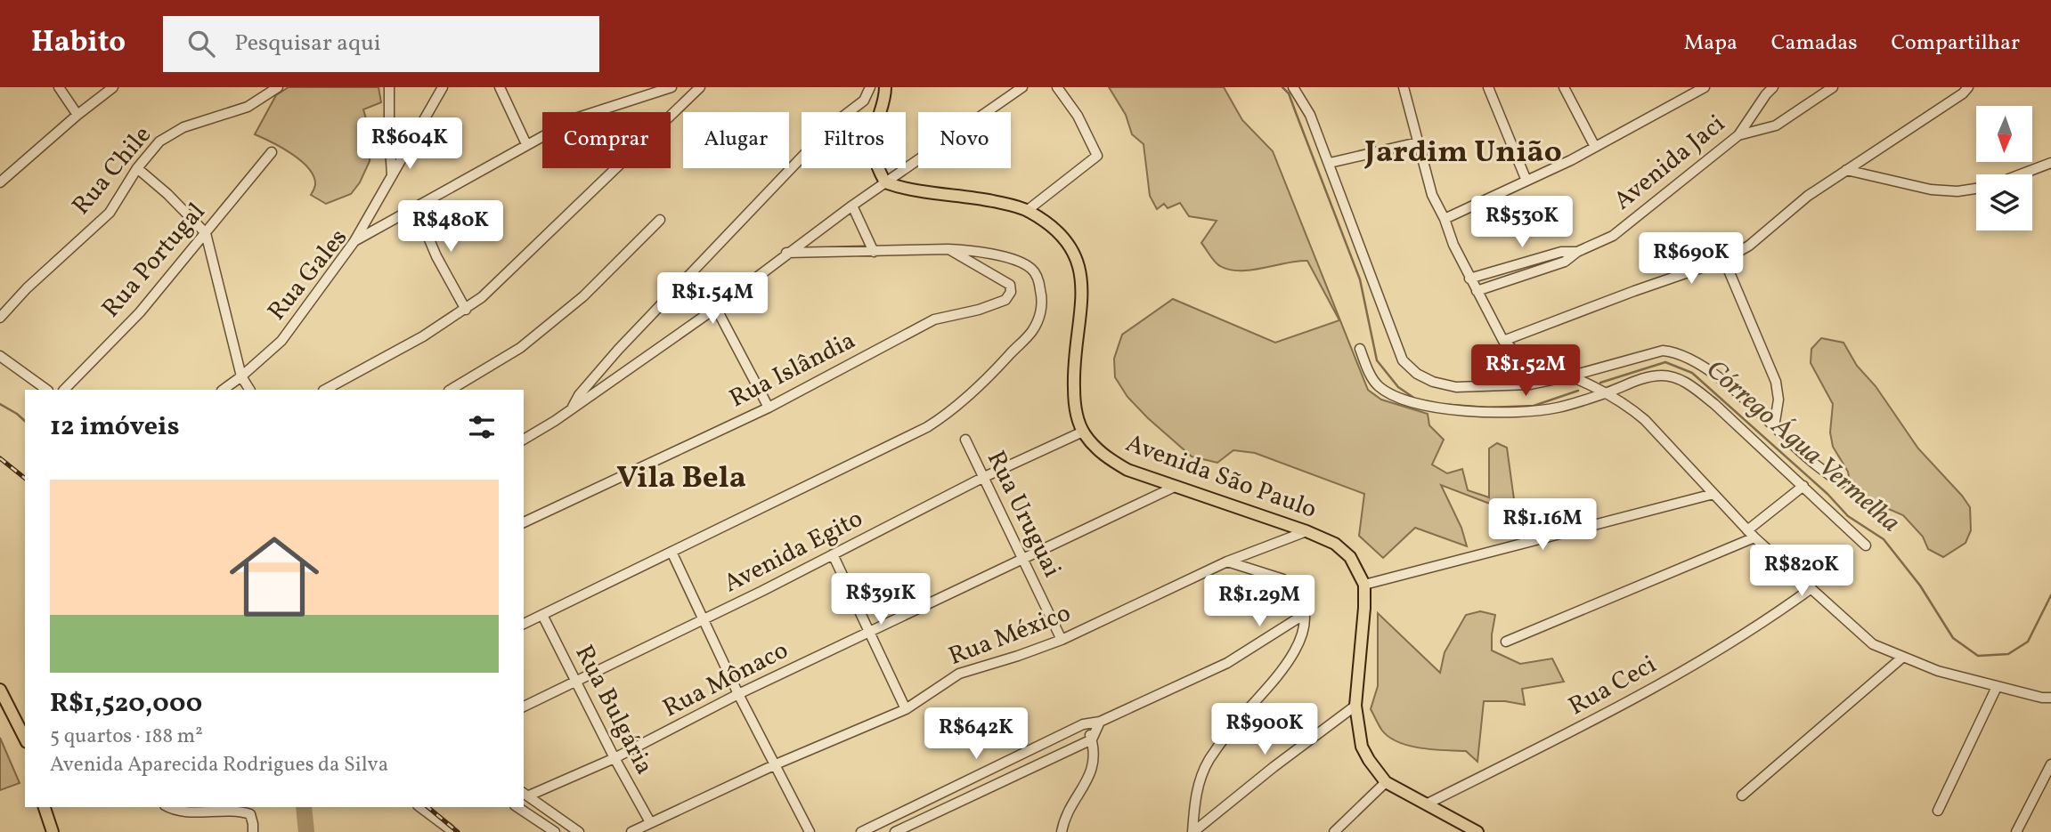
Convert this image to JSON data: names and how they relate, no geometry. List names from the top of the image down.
{
  "streets": {
    "main road": ["Avenida São Paulo"],
    "street": [
      "Avenida Jaci",
      "Rua Chile",
      "Rua Portugal",
      "Rua Gales",
      "Rua Islândia",
      "Rua Uruguai",
      "Avenida Egito",
      "Rua México",
      "Rua Mônaco",
      "Rua Ceci",
      "Rua Bulgária"
    ]
  },
  "crossings": [
    ["Avenida São Paulo", "Avenida Egito"],
    ["Avenida São Paulo", "Rua México"],
    ["Avenida São Paulo", "Rua Mônaco"],
    ["Avenida São Paulo", "Rua Ceci"],
    ["Rua Uruguai", "Avenida Egito"],
    ["Rua Uruguai", "Rua México"],
    ["Rua Uruguai", "Rua Mônaco"],
    ["Avenida Egito", "Rua Bulgária"],
    ["Rua México", "Rua Bulgária"],
    ["Rua Mônaco", "Rua Bulgária"]
  ],
  "districts": ["Jardim União", "Vila Bela"],
  "water": ["Córrego Água Vermelha"],
  "north": "bottom",
  "page": {
    "header": "Habito",
    "search": "Pesquisar aqui",
    "nav": ["Mapa", "Camadas", "Compartilhar"],
    "chip": [
      "Comprar",
      "Alugar",
      "Filtros",
      "Novo"
    ],
    "price": [
      "R$604K",
      "R$530K",
      "R$480K",
      "R$690K",
      "R$1.54M",
      "R$1.52M",
      "R$1.16M",
      "R$820K",
      "R$391K",
      "R$1.29M",
      "R$900K",
      "R$642K"
    ],
    "heading": "12 imóveis",
    "list": [
      {
        "name": "R$1,520,000",
        "note": "5 quartos · 188 m² · Avenida Aparecida Rodrigues da Silva"
      }
    ]
  }
}
